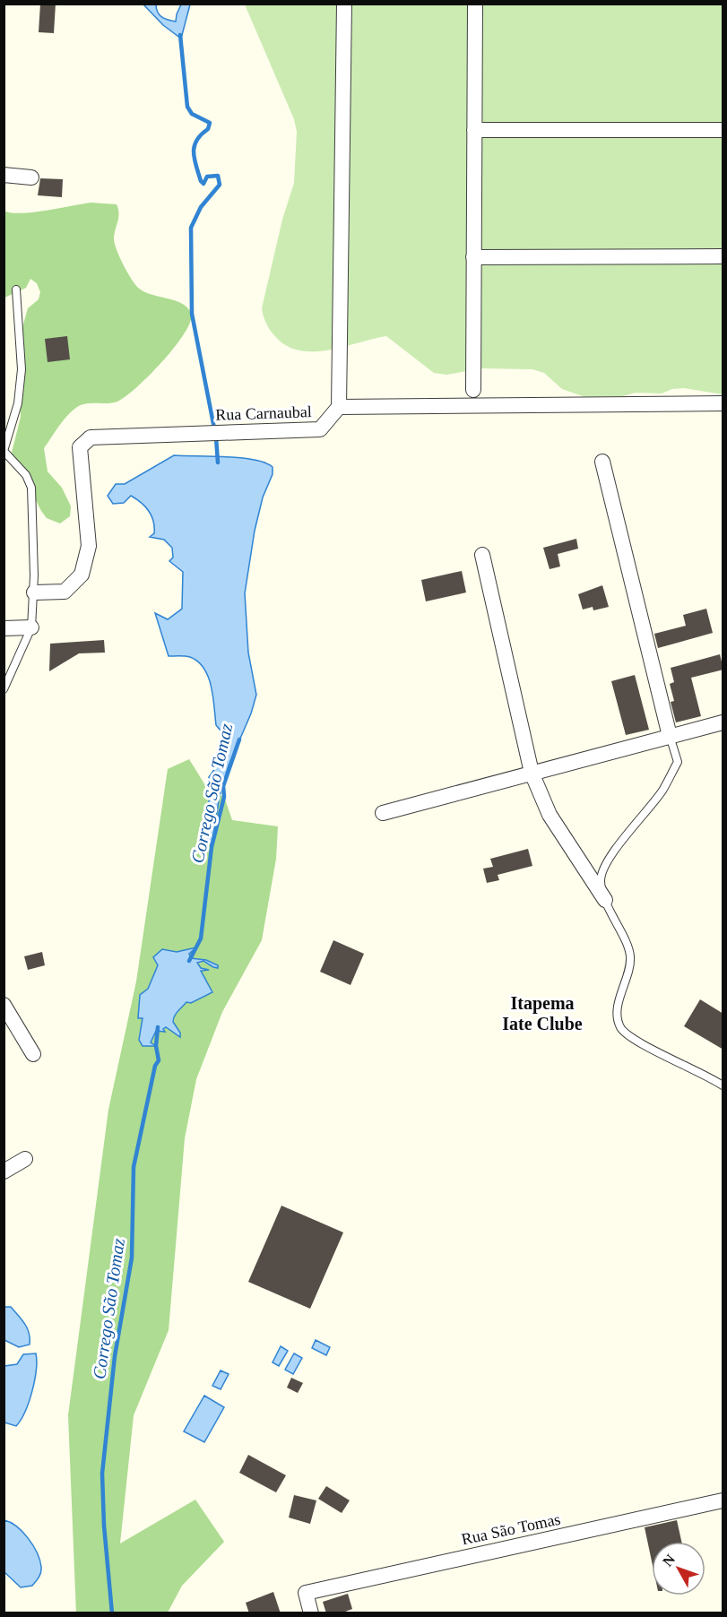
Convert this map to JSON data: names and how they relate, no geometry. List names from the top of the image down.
{
  "streets": {
    "street": ["Rua Carnaubal", "Rua São Tomas"]
  },
  "districts": ["Itapema Iate Clube"],
  "water": ["Corrego São Tomaz"],
  "north": "top left"
}
